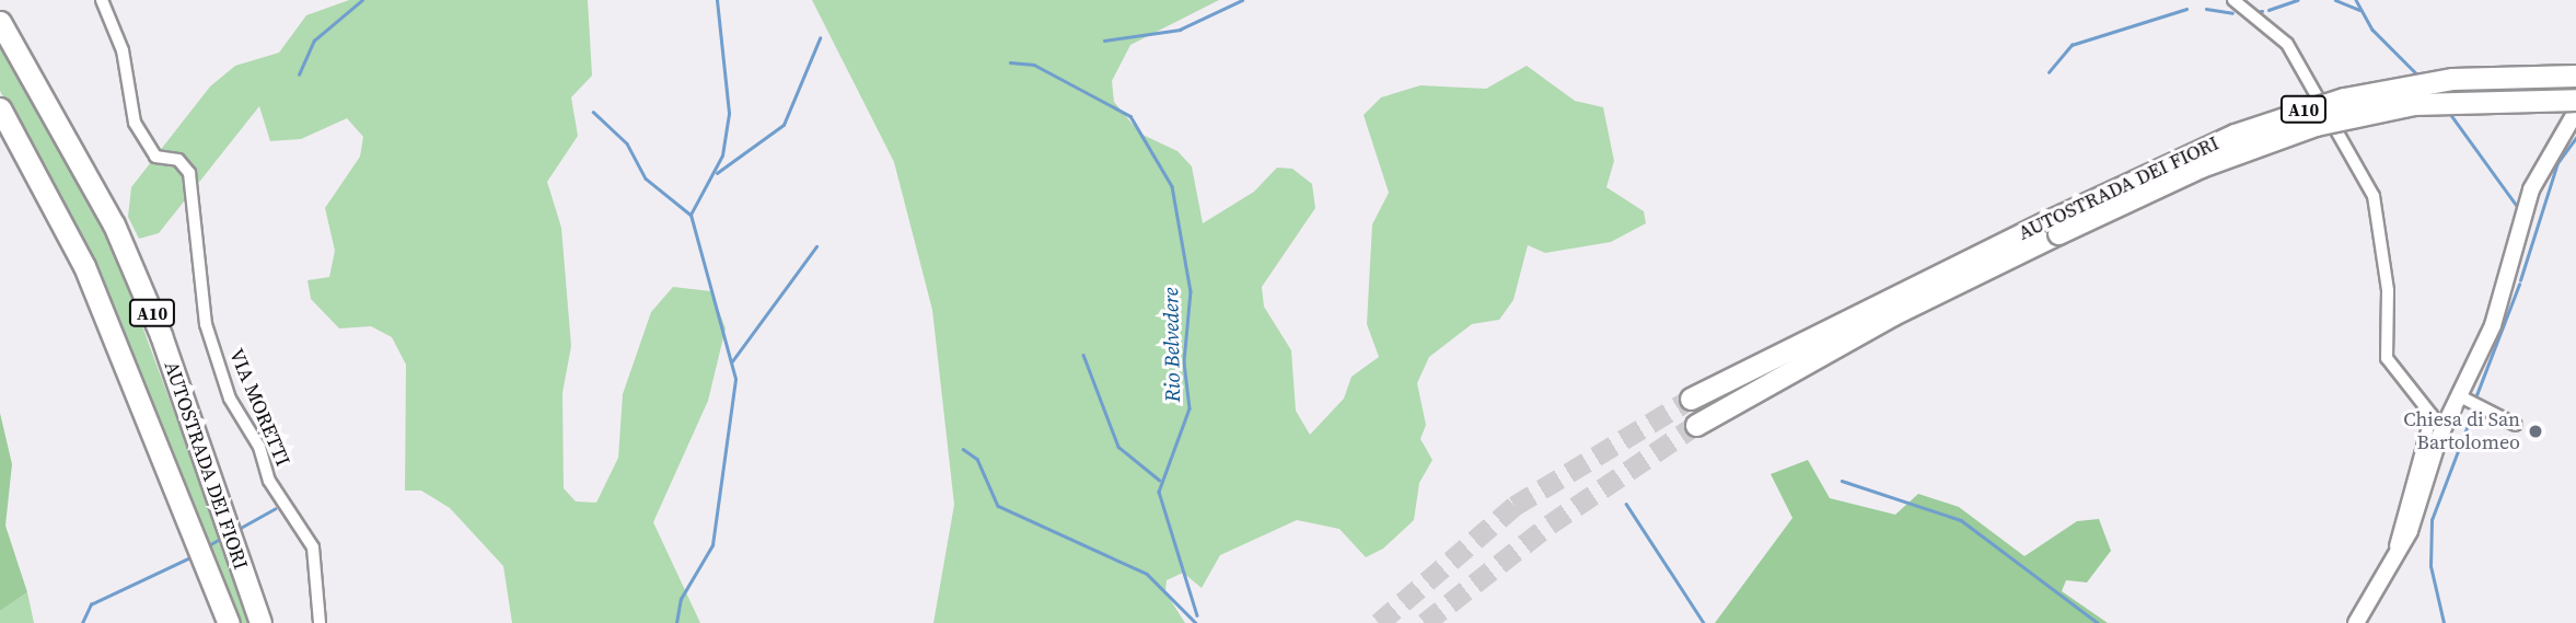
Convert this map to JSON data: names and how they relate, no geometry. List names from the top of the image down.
{
  "streets": {
    "highway": ["A10", "AUTOSTRADA DEI FIORI"],
    "street": ["VIA MORETTI"]
  },
  "water": ["Rio Belvedere"],
  "places": ["Chiesa di San Bartolomeo"]
}
